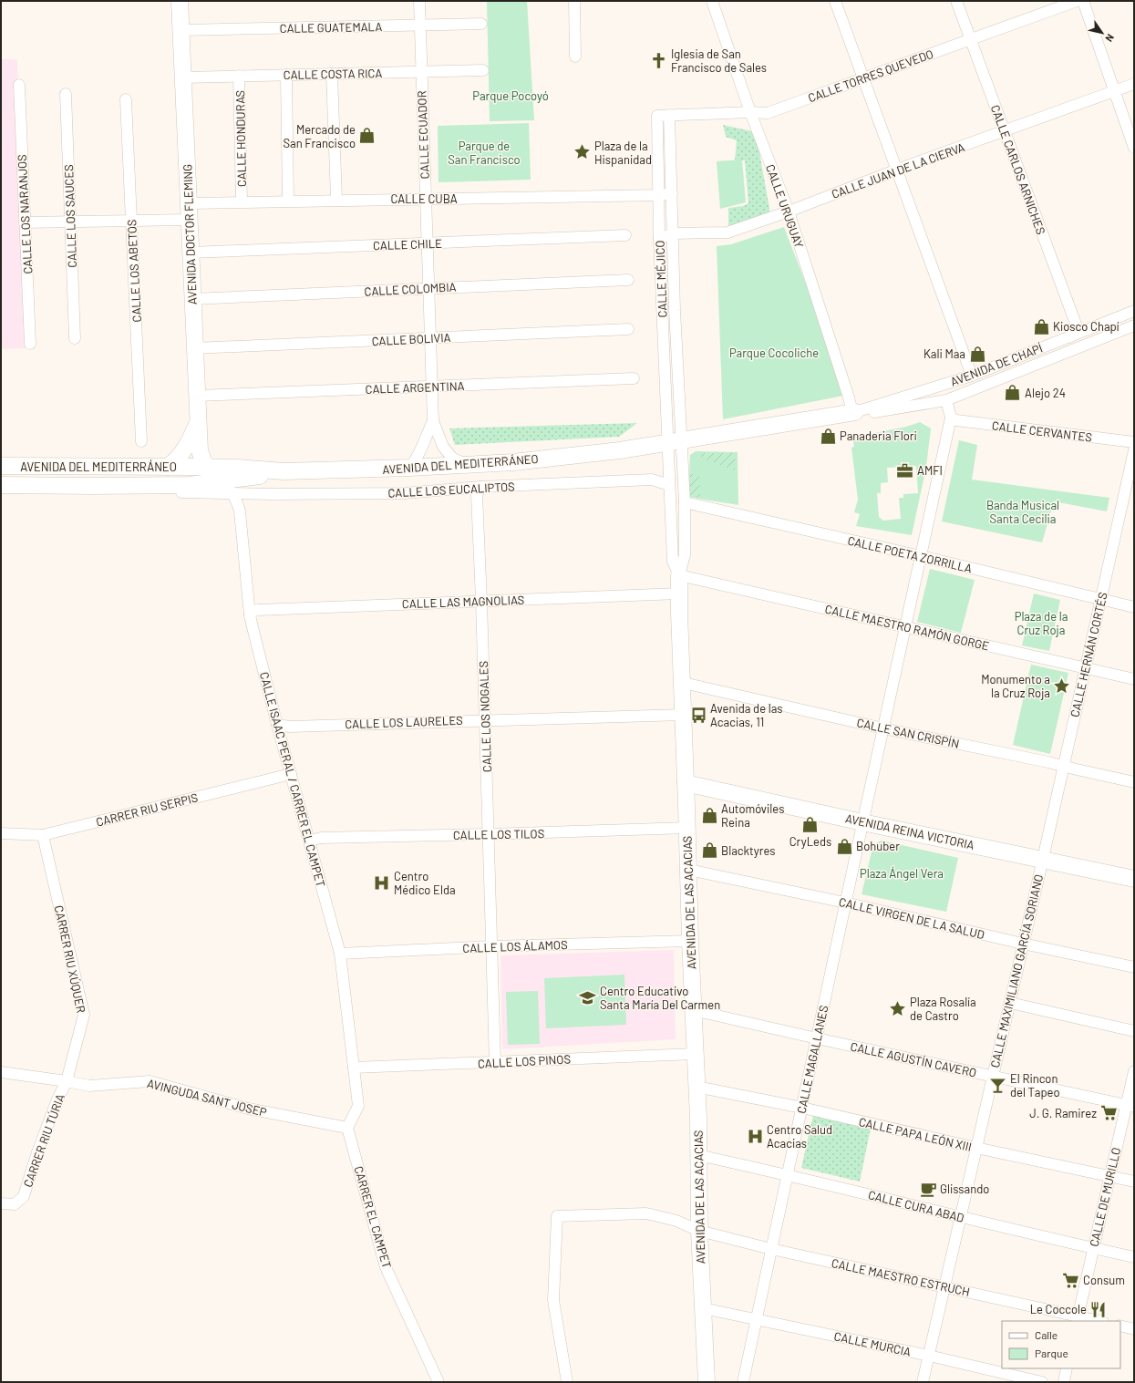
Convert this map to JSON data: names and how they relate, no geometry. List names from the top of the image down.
{
  "streets": {
    "street": [
      "CALLE GUATEMALA",
      "CALLE COSTA RICA",
      "CALLE TORRES QUEVEDO",
      "CALLE ECUADOR",
      "CALLE HONDURAS",
      "CALLE CARLOS ARNICHES",
      "CALLE JUAN DE LA CIERVA",
      "CALLE CUBA",
      "CALLE URUGUAY",
      "CALLE LOS NARANJOS",
      "CALLE LOS SAUCES",
      "AVENIDA DOCTOR FLEMING",
      "CALLE CHILE",
      "CALLE LOS ABETOS",
      "CALLE MÉJICO",
      "CALLE COLOMBIA",
      "CALLE BOLIVIA",
      "AVENIDA DE CHAPÍ",
      "CALLE ARGENTINA",
      "CALLE CERVANTES",
      "AVENIDA DEL MEDITERRÁNEO",
      "CALLE LOS EUCALIPTOS",
      "CALLE POETA ZORRILLA",
      "CALLE LAS MAGNOLIAS",
      "CALLE MAESTRO RAMÓN GORGE",
      "CALLE HERNÁN CORTÉS",
      "CALLE LOS NOGALES",
      "CALLE LOS LAURELES",
      "CALLE SAN CRISPÍN",
      "CALLE ISAAC PERAL / CARRER EL CAMPET",
      "CARRER RIU SERPIS",
      "AVENIDA REINA VICTORIA",
      "CALLE LOS TILOS",
      "AVENIDA DE LAS ACACIAS",
      "CALLE VIRGEN DE LA SALUD",
      "CALLE LOS ÁLAMOS",
      "CARRER RIU XÚQUER",
      "CALLE MAXIMILIANO GARCÍA SORIANO",
      "CALLE MAGALLANES",
      "CALLE AGUSTÍN CAVERO",
      "CALLE LOS PINOS",
      "AVINGUDA SANT JOSEP",
      "CALLE PAPA LEÓN XIII",
      "CARRER RIU TÚRIA",
      "CALLE DE MURILLO",
      "CALLE CURA ABAD",
      "CARRER EL CAMPET",
      "CALLE MAESTRO ESTRUCH",
      "CALLE MURCIA"
    ]
  },
  "crossings": [
    ["CALLE GUATEMALA", "CALLE ECUADOR"],
    ["CALLE GUATEMALA", "AVENIDA DOCTOR FLEMING"],
    ["CALLE COSTA RICA", "CALLE ECUADOR"],
    ["CALLE COSTA RICA", "CALLE HONDURAS"],
    ["CALLE COSTA RICA", "AVENIDA DOCTOR FLEMING"],
    ["CALLE TORRES QUEVEDO", "CALLE CARLOS ARNICHES"],
    ["CALLE TORRES QUEVEDO", "CALLE URUGUAY"],
    ["CALLE TORRES QUEVEDO", "CALLE MÉJICO"],
    ["CALLE ECUADOR", "CALLE CUBA"],
    ["CALLE ECUADOR", "CALLE CHILE"],
    ["CALLE ECUADOR", "CALLE COLOMBIA"],
    ["CALLE ECUADOR", "CALLE BOLIVIA"],
    ["CALLE ECUADOR", "CALLE ARGENTINA"],
    ["CALLE ECUADOR", "AVENIDA DEL MEDITERRÁNEO"],
    ["CALLE HONDURAS", "CALLE CUBA"],
    ["CALLE CARLOS ARNICHES", "CALLE JUAN DE LA CIERVA"],
    ["CALLE CARLOS ARNICHES", "AVENIDA DE CHAPÍ"],
    ["CALLE JUAN DE LA CIERVA", "CALLE URUGUAY"],
    ["CALLE JUAN DE LA CIERVA", "CALLE MÉJICO"],
    ["CALLE CUBA", "AVENIDA DOCTOR FLEMING"],
    ["CALLE CUBA", "CALLE MÉJICO"],
    ["CALLE URUGUAY", "AVENIDA DE CHAPÍ"],
    ["AVENIDA DOCTOR FLEMING", "CALLE CHILE"],
    ["AVENIDA DOCTOR FLEMING", "CALLE COLOMBIA"],
    ["AVENIDA DOCTOR FLEMING", "CALLE BOLIVIA"],
    ["AVENIDA DOCTOR FLEMING", "CALLE ARGENTINA"],
    ["AVENIDA DOCTOR FLEMING", "AVENIDA DEL MEDITERRÁNEO"],
    ["CALLE MÉJICO", "AVENIDA DE CHAPÍ"],
    ["CALLE MÉJICO", "AVENIDA DEL MEDITERRÁNEO"],
    ["CALLE MÉJICO", "AVENIDA DE LAS ACACIAS"],
    ["AVENIDA DE CHAPÍ", "AVENIDA DEL MEDITERRÁNEO"],
    ["AVENIDA DE CHAPÍ", "AVENIDA DE LAS ACACIAS"],
    ["CALLE CERVANTES", "CALLE MAGALLANES"],
    ["AVENIDA DEL MEDITERRÁNEO", "CALLE LOS EUCALIPTOS"],
    ["AVENIDA DEL MEDITERRÁNEO", "CALLE ISAAC PERAL / CARRER EL CAMPET"],
    ["AVENIDA DEL MEDITERRÁNEO", "AVENIDA DE LAS ACACIAS"],
    ["CALLE LOS EUCALIPTOS", "CALLE LOS NOGALES"],
    ["CALLE LOS EUCALIPTOS", "CALLE ISAAC PERAL / CARRER EL CAMPET"],
    ["CALLE LOS EUCALIPTOS", "AVENIDA DE LAS ACACIAS"],
    ["CALLE POETA ZORRILLA", "CALLE HERNÁN CORTÉS"],
    ["CALLE POETA ZORRILLA", "AVENIDA DE LAS ACACIAS"],
    ["CALLE POETA ZORRILLA", "CALLE MAGALLANES"],
    ["CALLE LAS MAGNOLIAS", "CALLE LOS NOGALES"],
    ["CALLE LAS MAGNOLIAS", "CALLE ISAAC PERAL / CARRER EL CAMPET"],
    ["CALLE LAS MAGNOLIAS", "AVENIDA DE LAS ACACIAS"],
    ["CALLE MAESTRO RAMÓN GORGE", "CALLE HERNÁN CORTÉS"],
    ["CALLE MAESTRO RAMÓN GORGE", "AVENIDA DE LAS ACACIAS"],
    ["CALLE MAESTRO RAMÓN GORGE", "CALLE MAGALLANES"],
    ["CALLE HERNÁN CORTÉS", "CALLE SAN CRISPÍN"],
    ["CALLE HERNÁN CORTÉS", "AVENIDA REINA VICTORIA"],
    ["CALLE HERNÁN CORTÉS", "CALLE MAXIMILIANO GARCÍA SORIANO"],
    ["CALLE LOS NOGALES", "CALLE LOS LAURELES"],
    ["CALLE LOS NOGALES", "CALLE LOS TILOS"],
    ["CALLE LOS NOGALES", "CALLE LOS ÁLAMOS"],
    ["CALLE LOS NOGALES", "CALLE LOS PINOS"],
    ["CALLE LOS LAURELES", "CALLE ISAAC PERAL / CARRER EL CAMPET"],
    ["CALLE LOS LAURELES", "AVENIDA DE LAS ACACIAS"],
    ["CALLE SAN CRISPÍN", "AVENIDA DE LAS ACACIAS"],
    ["CALLE SAN CRISPÍN", "CALLE MAGALLANES"],
    ["CALLE ISAAC PERAL / CARRER EL CAMPET", "CARRER RIU SERPIS"],
    ["CALLE ISAAC PERAL / CARRER EL CAMPET", "CALLE LOS TILOS"],
    ["CALLE ISAAC PERAL / CARRER EL CAMPET", "CALLE LOS ÁLAMOS"],
    ["CALLE ISAAC PERAL / CARRER EL CAMPET", "CALLE LOS PINOS"],
    ["CARRER RIU SERPIS", "CARRER RIU XÚQUER"],
    ["AVENIDA REINA VICTORIA", "AVENIDA DE LAS ACACIAS"],
    ["AVENIDA REINA VICTORIA", "CALLE MAXIMILIANO GARCÍA SORIANO"],
    ["AVENIDA REINA VICTORIA", "CALLE MAGALLANES"],
    ["CALLE LOS TILOS", "AVENIDA DE LAS ACACIAS"],
    ["AVENIDA DE LAS ACACIAS", "CALLE VIRGEN DE LA SALUD"],
    ["AVENIDA DE LAS ACACIAS", "CALLE LOS ÁLAMOS"],
    ["AVENIDA DE LAS ACACIAS", "CALLE AGUSTÍN CAVERO"],
    ["AVENIDA DE LAS ACACIAS", "CALLE LOS PINOS"],
    ["AVENIDA DE LAS ACACIAS", "CALLE PAPA LEÓN XIII"],
    ["AVENIDA DE LAS ACACIAS", "CALLE CURA ABAD"],
    ["AVENIDA DE LAS ACACIAS", "CALLE MAESTRO ESTRUCH"],
    ["AVENIDA DE LAS ACACIAS", "CALLE MURCIA"],
    ["CALLE VIRGEN DE LA SALUD", "CALLE MAXIMILIANO GARCÍA SORIANO"],
    ["CALLE VIRGEN DE LA SALUD", "CALLE MAGALLANES"],
    ["CARRER RIU XÚQUER", "AVINGUDA SANT JOSEP"],
    ["CARRER RIU XÚQUER", "CARRER RIU TÚRIA"],
    ["CALLE MAXIMILIANO GARCÍA SORIANO", "CALLE AGUSTÍN CAVERO"],
    ["CALLE MAXIMILIANO GARCÍA SORIANO", "CALLE PAPA LEÓN XIII"],
    ["CALLE MAXIMILIANO GARCÍA SORIANO", "CALLE CURA ABAD"],
    ["CALLE MAXIMILIANO GARCÍA SORIANO", "CALLE MAESTRO ESTRUCH"],
    ["CALLE MAXIMILIANO GARCÍA SORIANO", "CALLE MURCIA"],
    ["CALLE MAGALLANES", "CALLE AGUSTÍN CAVERO"],
    ["CALLE MAGALLANES", "CALLE PAPA LEÓN XIII"],
    ["CALLE MAGALLANES", "CALLE CURA ABAD"],
    ["CALLE MAGALLANES", "CALLE MAESTRO ESTRUCH"],
    ["CALLE MAGALLANES", "CALLE MURCIA"],
    ["CALLE AGUSTÍN CAVERO", "CALLE DE MURILLO"],
    ["AVINGUDA SANT JOSEP", "CARRER RIU TÚRIA"],
    ["AVINGUDA SANT JOSEP", "CARRER EL CAMPET"],
    ["CALLE PAPA LEÓN XIII", "CALLE DE MURILLO"],
    ["CALLE DE MURILLO", "CALLE CURA ABAD"],
    ["CALLE DE MURILLO", "CALLE MAESTRO ESTRUCH"]
  ],
  "parks": [
    "Parque Pocoyó",
    "Parque de San Francisco",
    "Parque Cocoliche",
    "Banda Musical Santa Cecilia",
    "Plaza de la Cruz Roja",
    "Plaza Ángel Vera"
  ],
  "places": {
    "church": ["Iglesia de San Francisco de Sales"],
    "shop": [
      "Mercado de San Francisco",
      "Kiosco Chapí",
      "Kali Maa",
      "Alejo 24",
      "Panaderia Flori",
      "Automóviles Reina",
      "CryLeds",
      "Bohuber",
      "Blacktyres"
    ],
    "place": ["Plaza de la Hispanidad", "Monumento a la Cruz Roja", "Plaza Rosalía de Castro"],
    "office": ["AMFI"],
    "bus stop": ["Avenida de las Acacias, 11"],
    "hospital": ["Centro Médico Elda", "Centro Salud Acacias"],
    "school or university": ["Centro Educativo Santa María Del Carmen"],
    "bar": ["El Rincon del Tapeo"],
    "supermarket": ["J. G. Ramirez", "Consum"],
    "cafe": ["Glissando"],
    "restaurant": ["Le Coccole"]
  },
  "legend": ["Calle", "Parque"],
  "north": "bottom right"
}
